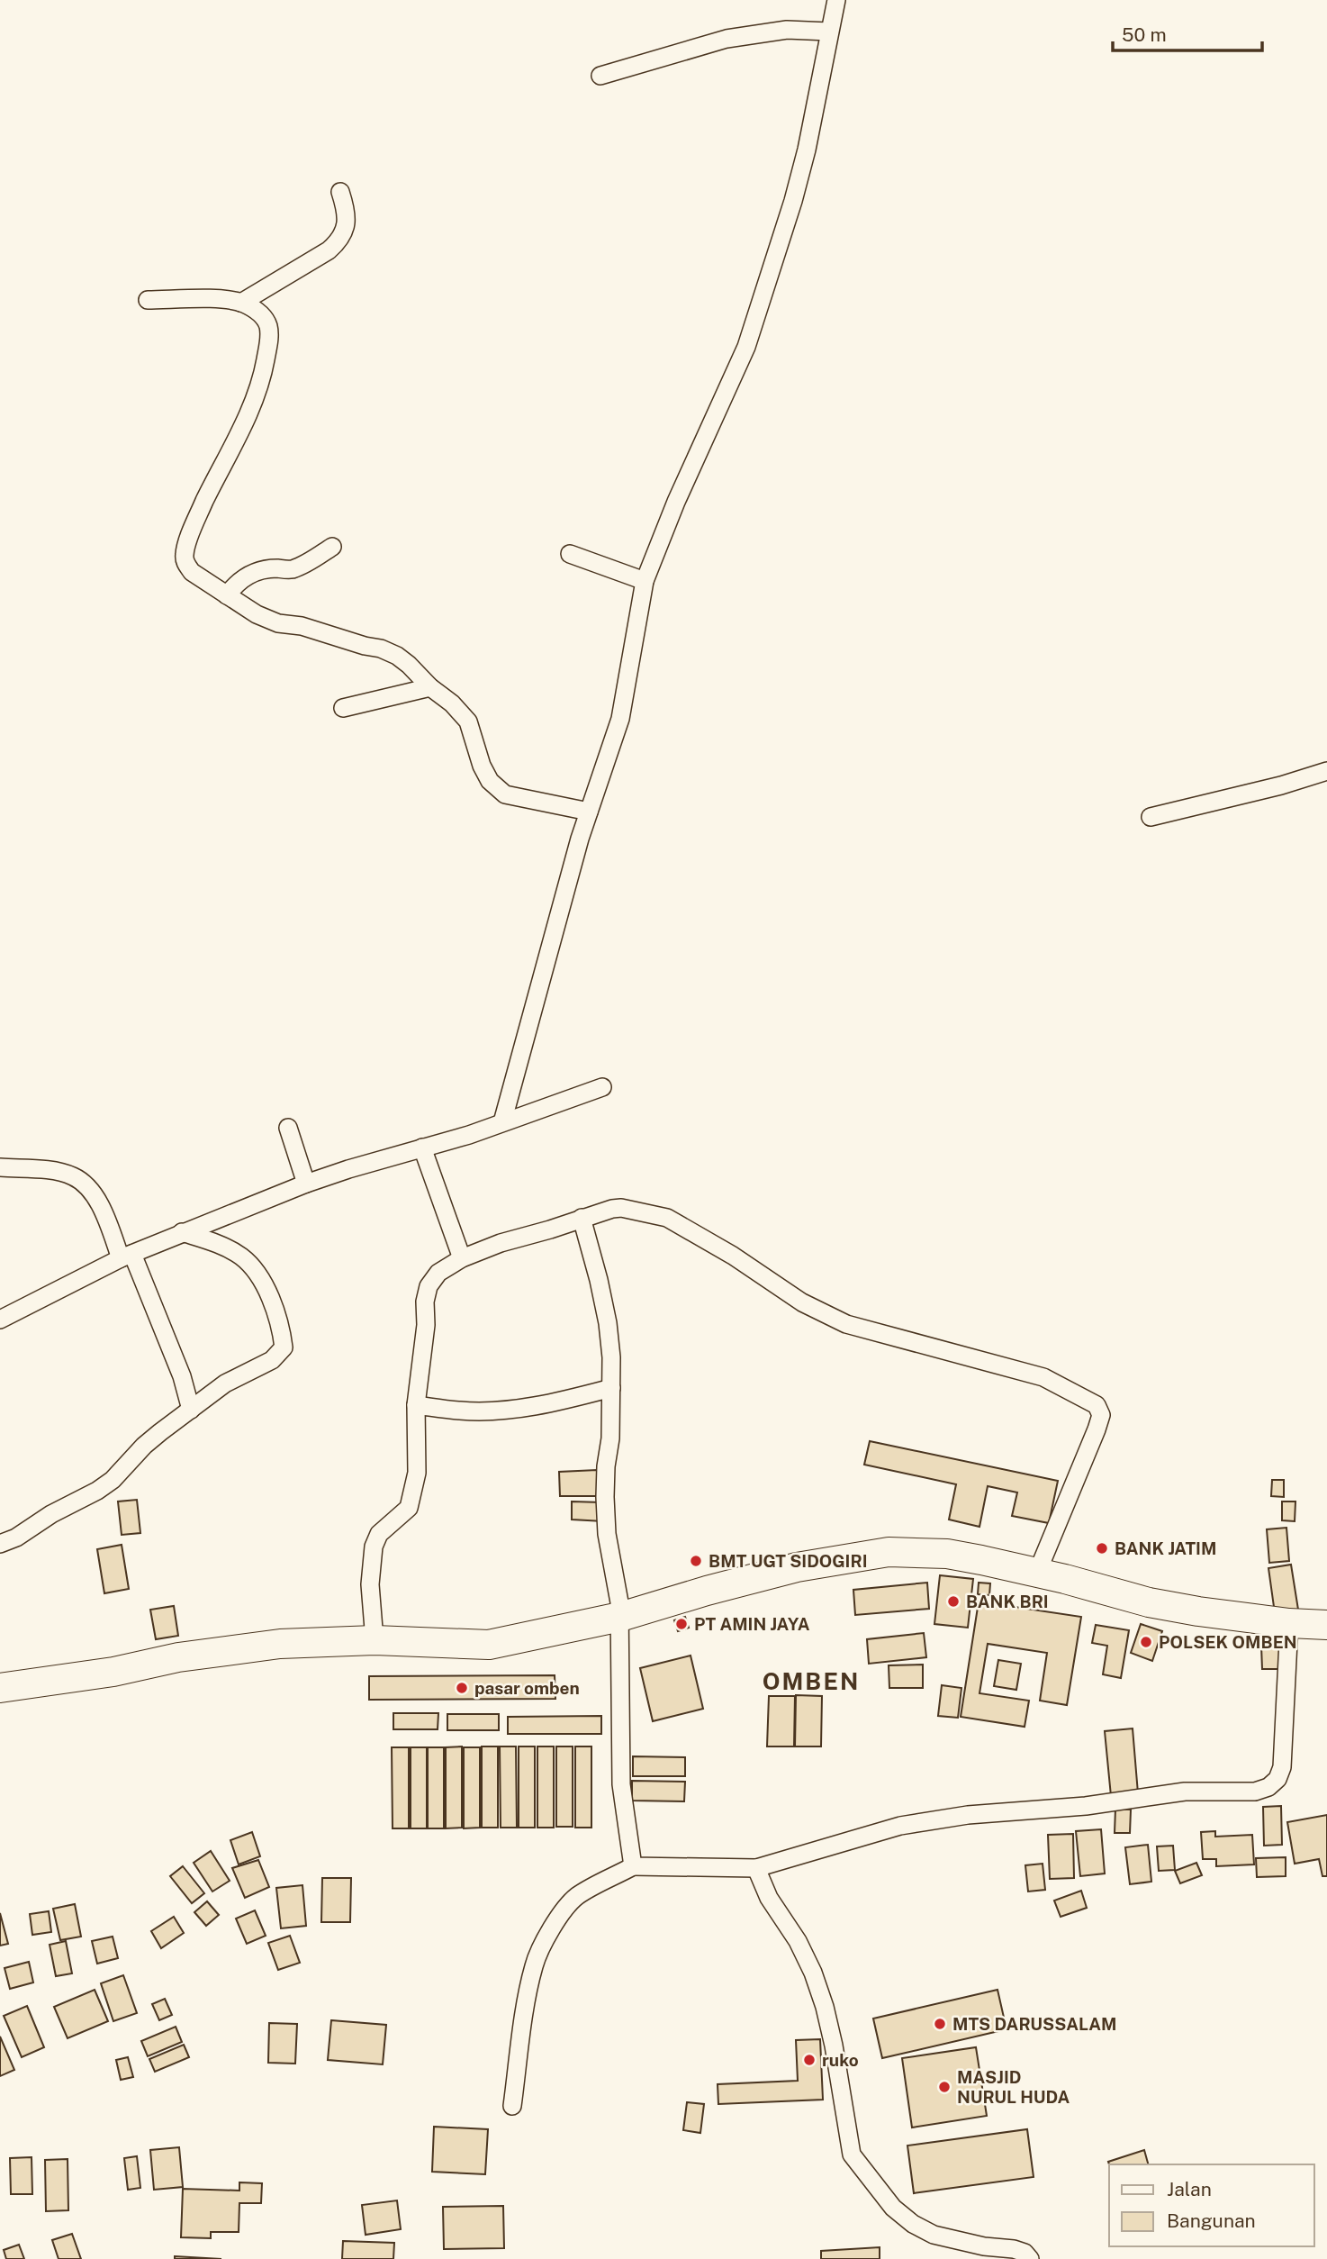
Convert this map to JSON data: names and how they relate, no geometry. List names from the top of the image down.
{
  "districts": ["OMBEN"],
  "places": [
    "BANK JATIM",
    "BMT UGT SIDOGIRI",
    "BANK BRI",
    "PT AMIN JAYA",
    "POLSEK OMBEN",
    "pasar omben",
    "MTS DARUSSALAM",
    "ruko",
    "MASJID NURUL HUDA"
  ],
  "legend": ["Jalan", "Bangunan"],
  "scale_bar": "50 m"
}
